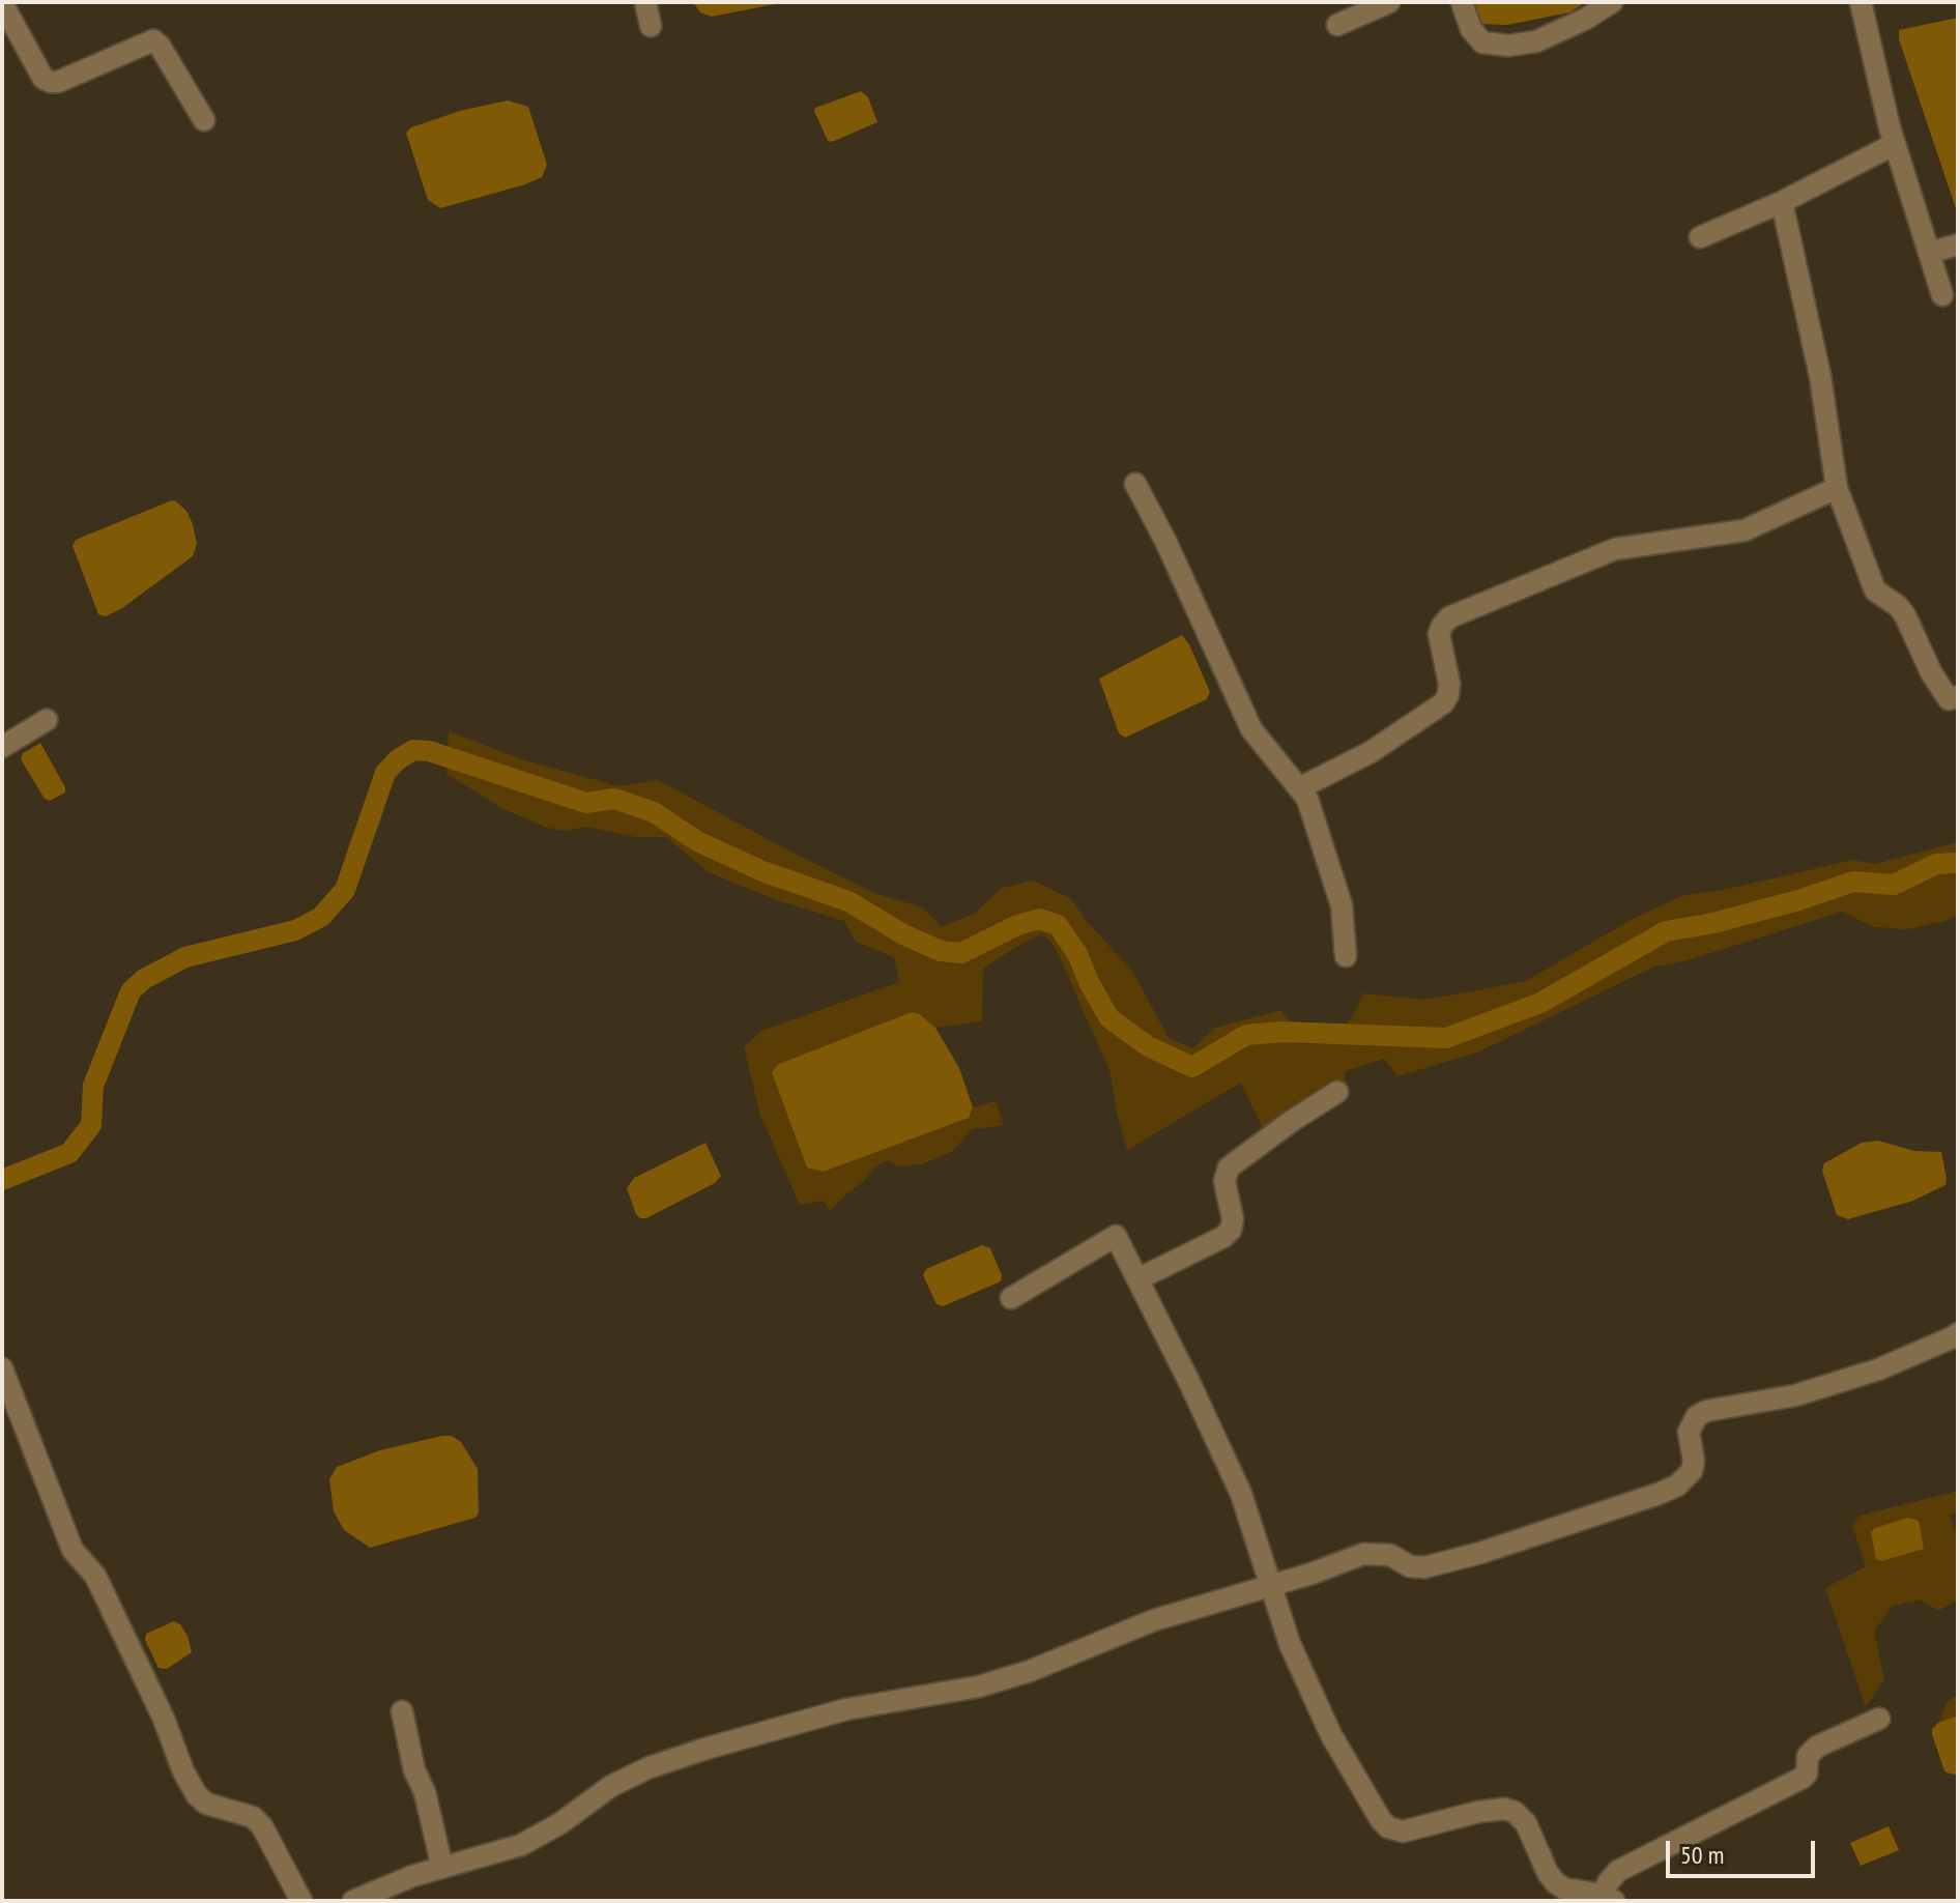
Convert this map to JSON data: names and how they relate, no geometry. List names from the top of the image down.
{
  "scale_bar": "50 m"
}
